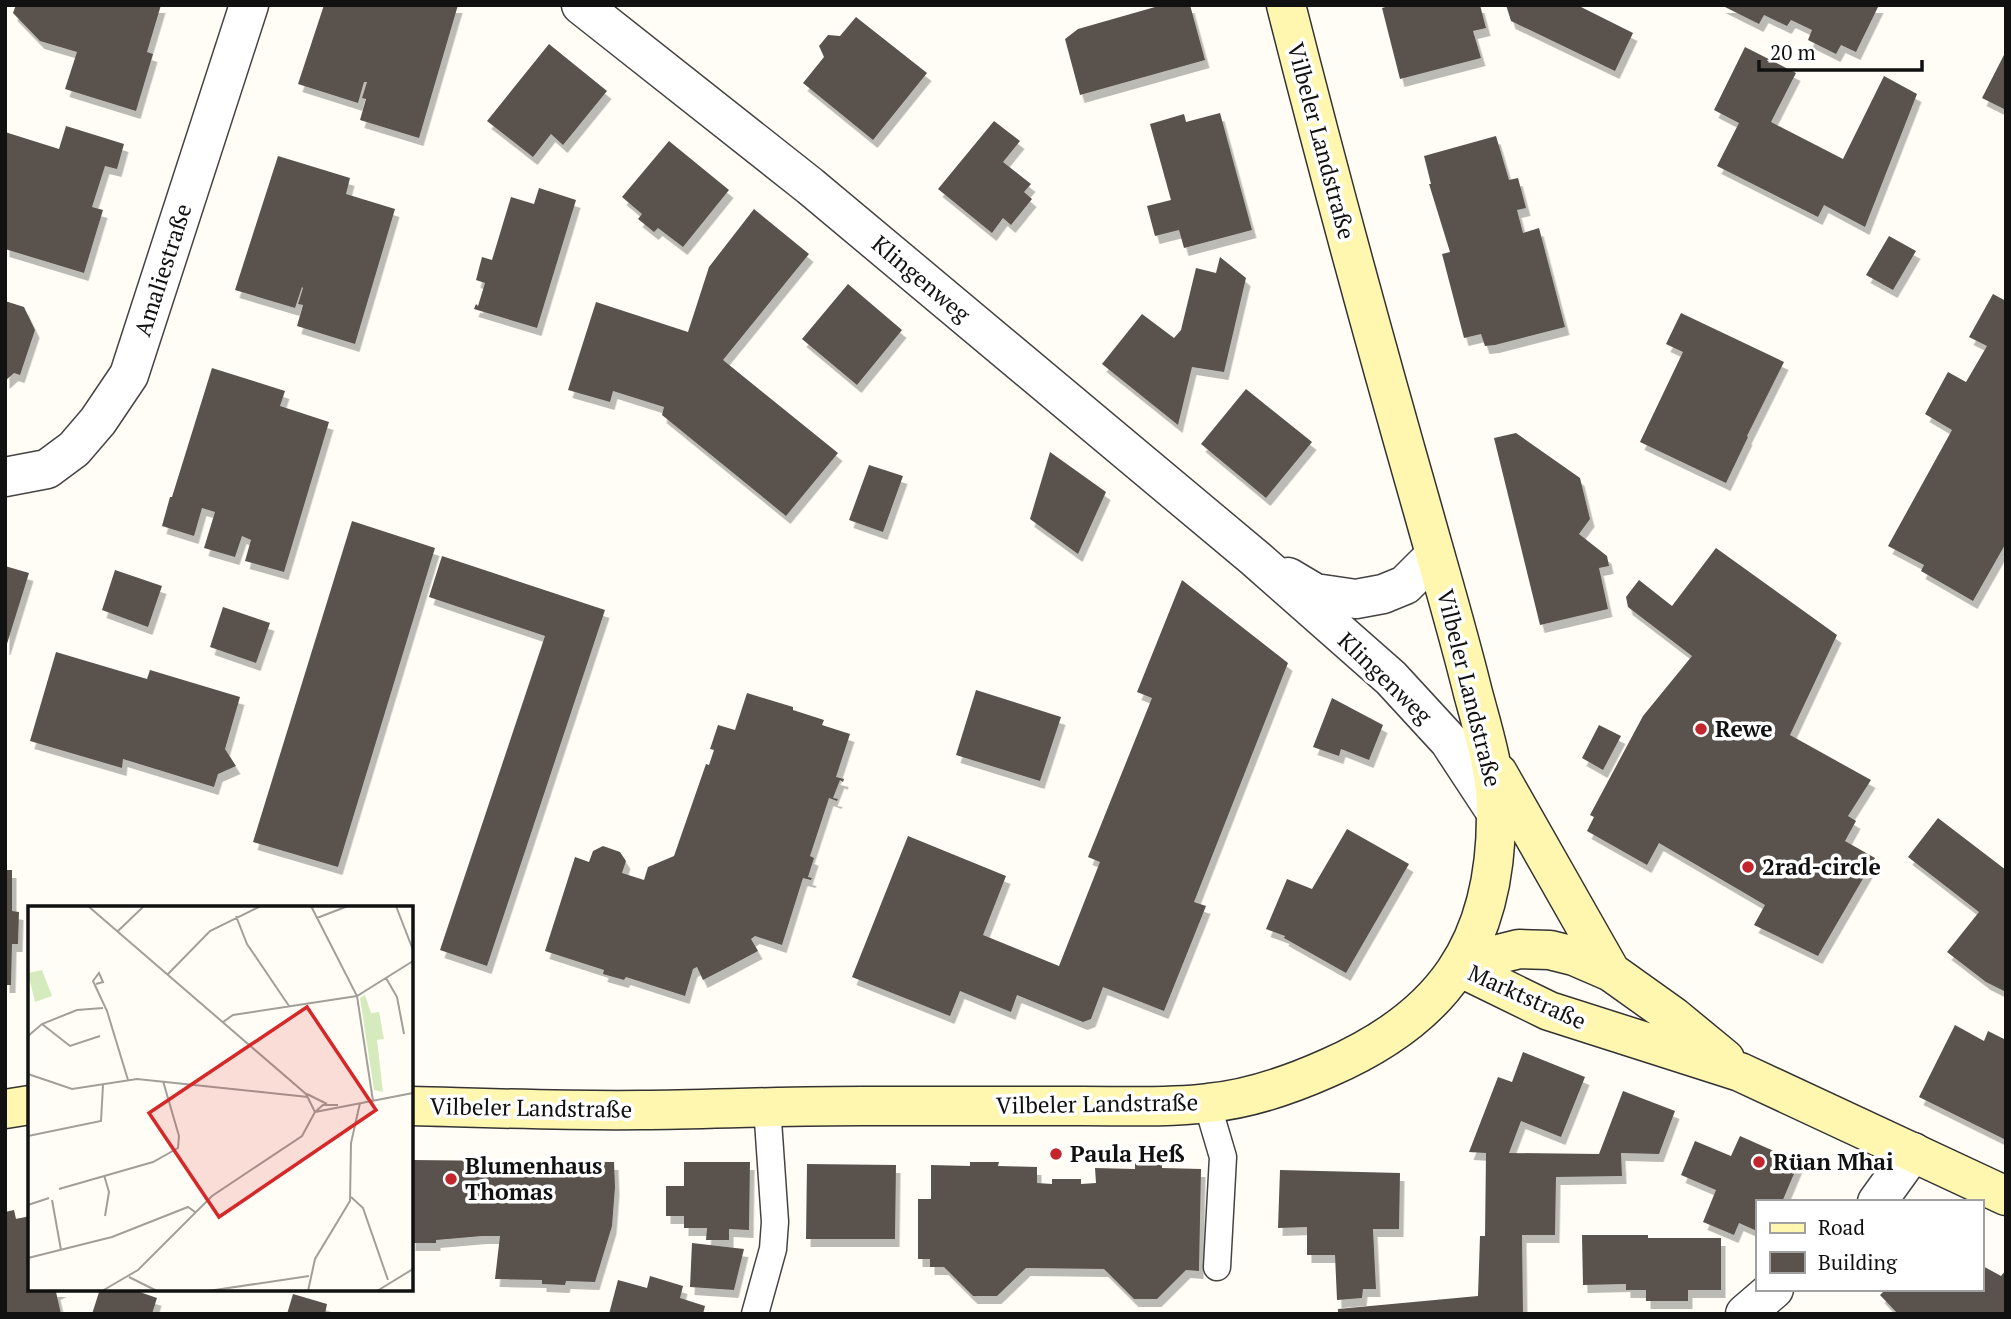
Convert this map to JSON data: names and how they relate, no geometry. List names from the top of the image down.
{
  "streets": {
    "main road": ["Vilbeler Landstraße", "Marktstraße"],
    "street": ["Amaliestraße", "Klingenweg"]
  },
  "crossings": [
    ["Vilbeler Landstraße", "Klingenweg"],
    ["Vilbeler Landstraße", "Marktstraße"]
  ],
  "places": [
    "Rewe",
    "2rad-circle",
    "Paula Heß",
    "Rüan Mhai",
    "Blumenhaus Thomas"
  ],
  "legend": ["Road", "Building"],
  "scale_bar": "20 m"
}
